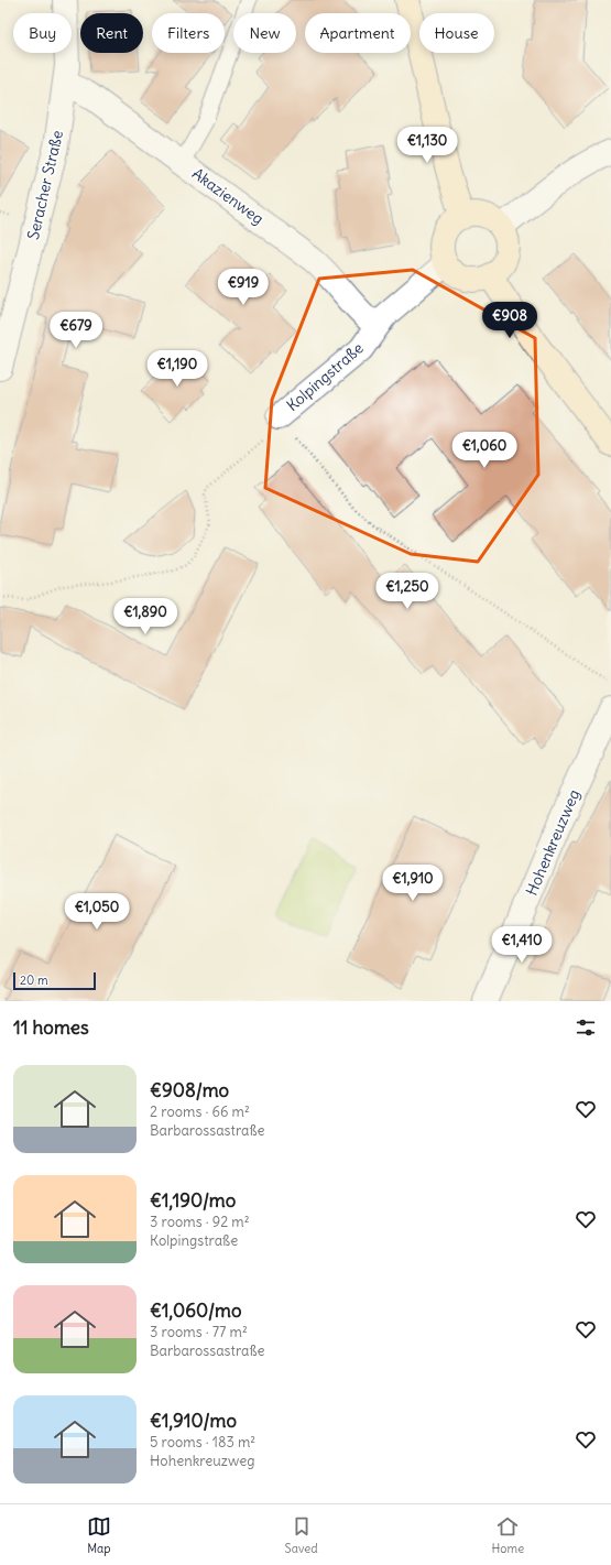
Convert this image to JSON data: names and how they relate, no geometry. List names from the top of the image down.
{
  "streets": {
    "street": [
      "Seracher Straße",
      "Akazienweg",
      "Kolpingstraße",
      "Hohenkreuzweg"
    ]
  },
  "crossings": [
    ["Seracher Straße", "Akazienweg"],
    ["Akazienweg", "Kolpingstraße"]
  ],
  "scale_bar": "20 m",
  "page": {
    "chip": [
      "Buy",
      "Rent",
      "Filters",
      "New",
      "Apartment",
      "House"
    ],
    "price": [
      "€1,130",
      "€919",
      "€908",
      "€679",
      "€1,190",
      "€1,060",
      "€1,250",
      "€1,890",
      "€1,910",
      "€1,050",
      "€1,410"
    ],
    "scale": "20 m",
    "heading": "11 homes",
    "list": [
      {
        "name": "€908/mo",
        "note": "2 rooms · 66 m² · Barbarossastraße"
      },
      {
        "name": "€1,190/mo",
        "note": "3 rooms · 92 m² · Kolpingstraße"
      },
      {
        "name": "€1,060/mo",
        "note": "3 rooms · 77 m² · Barbarossastraße"
      },
      {
        "name": "€1,910/mo",
        "note": "5 rooms · 183 m² · Hohenkreuzweg"
      }
    ],
    "tabs": ["Map", "Saved", "Home"]
  }
}
